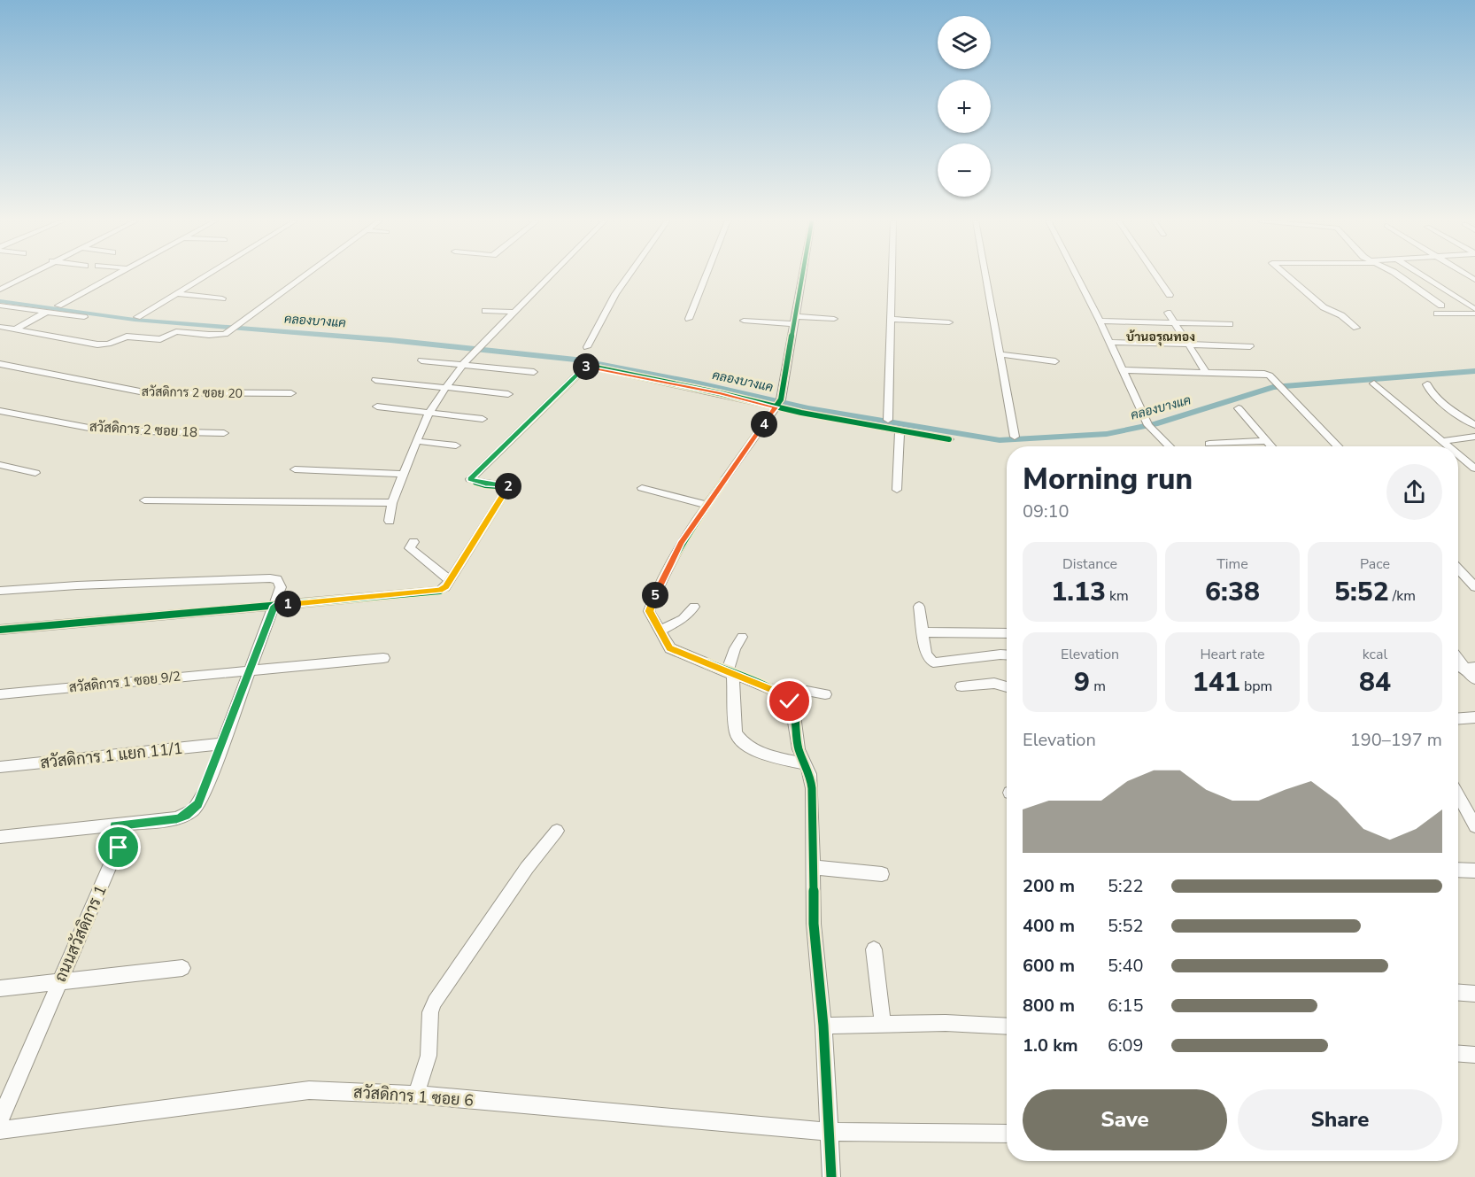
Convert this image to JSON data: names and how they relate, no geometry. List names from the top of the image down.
{
  "streets": {
    "street": [
      "สวัสดิการ 2 ซอย 20",
      "สวัสดิการ 2 ซอย 18",
      "สวัสดิการ 1 ซอย 9/2",
      "สวัสดิการ 1 แยก 11/1",
      "ถนนสวัสดิการ 1",
      "สวัสดิการ 1 ซอย 6"
    ]
  },
  "districts": ["บ้านอรุณทอง"],
  "water": ["คลองบางแค"],
  "page": {
    "map_buttons": ["+", "−"],
    "pins": [
      "3",
      "4",
      "2",
      "5",
      "1"
    ],
    "heading": ["Morning run", "09:10"],
    "stats": [
      ["Distance", "1.13 km"],
      ["Time", "6:38"],
      ["Pace", "5:52 /km"],
      ["Elevation", "9 m"],
      ["Heart rate", "141 bpm"],
      ["kcal", "84"]
    ],
    "chart": ["Elevation", "190–197 m"],
    "list": [
      {
        "name": "200 m",
        "note": "5:22"
      },
      {
        "name": "400 m",
        "note": "5:52"
      },
      {
        "name": "600 m",
        "note": "5:40"
      },
      {
        "name": "800 m",
        "note": "6:15"
      },
      {
        "name": "1.0 km",
        "note": "6:09"
      }
    ],
    "buttons": ["Save", "Share"]
  }
}
